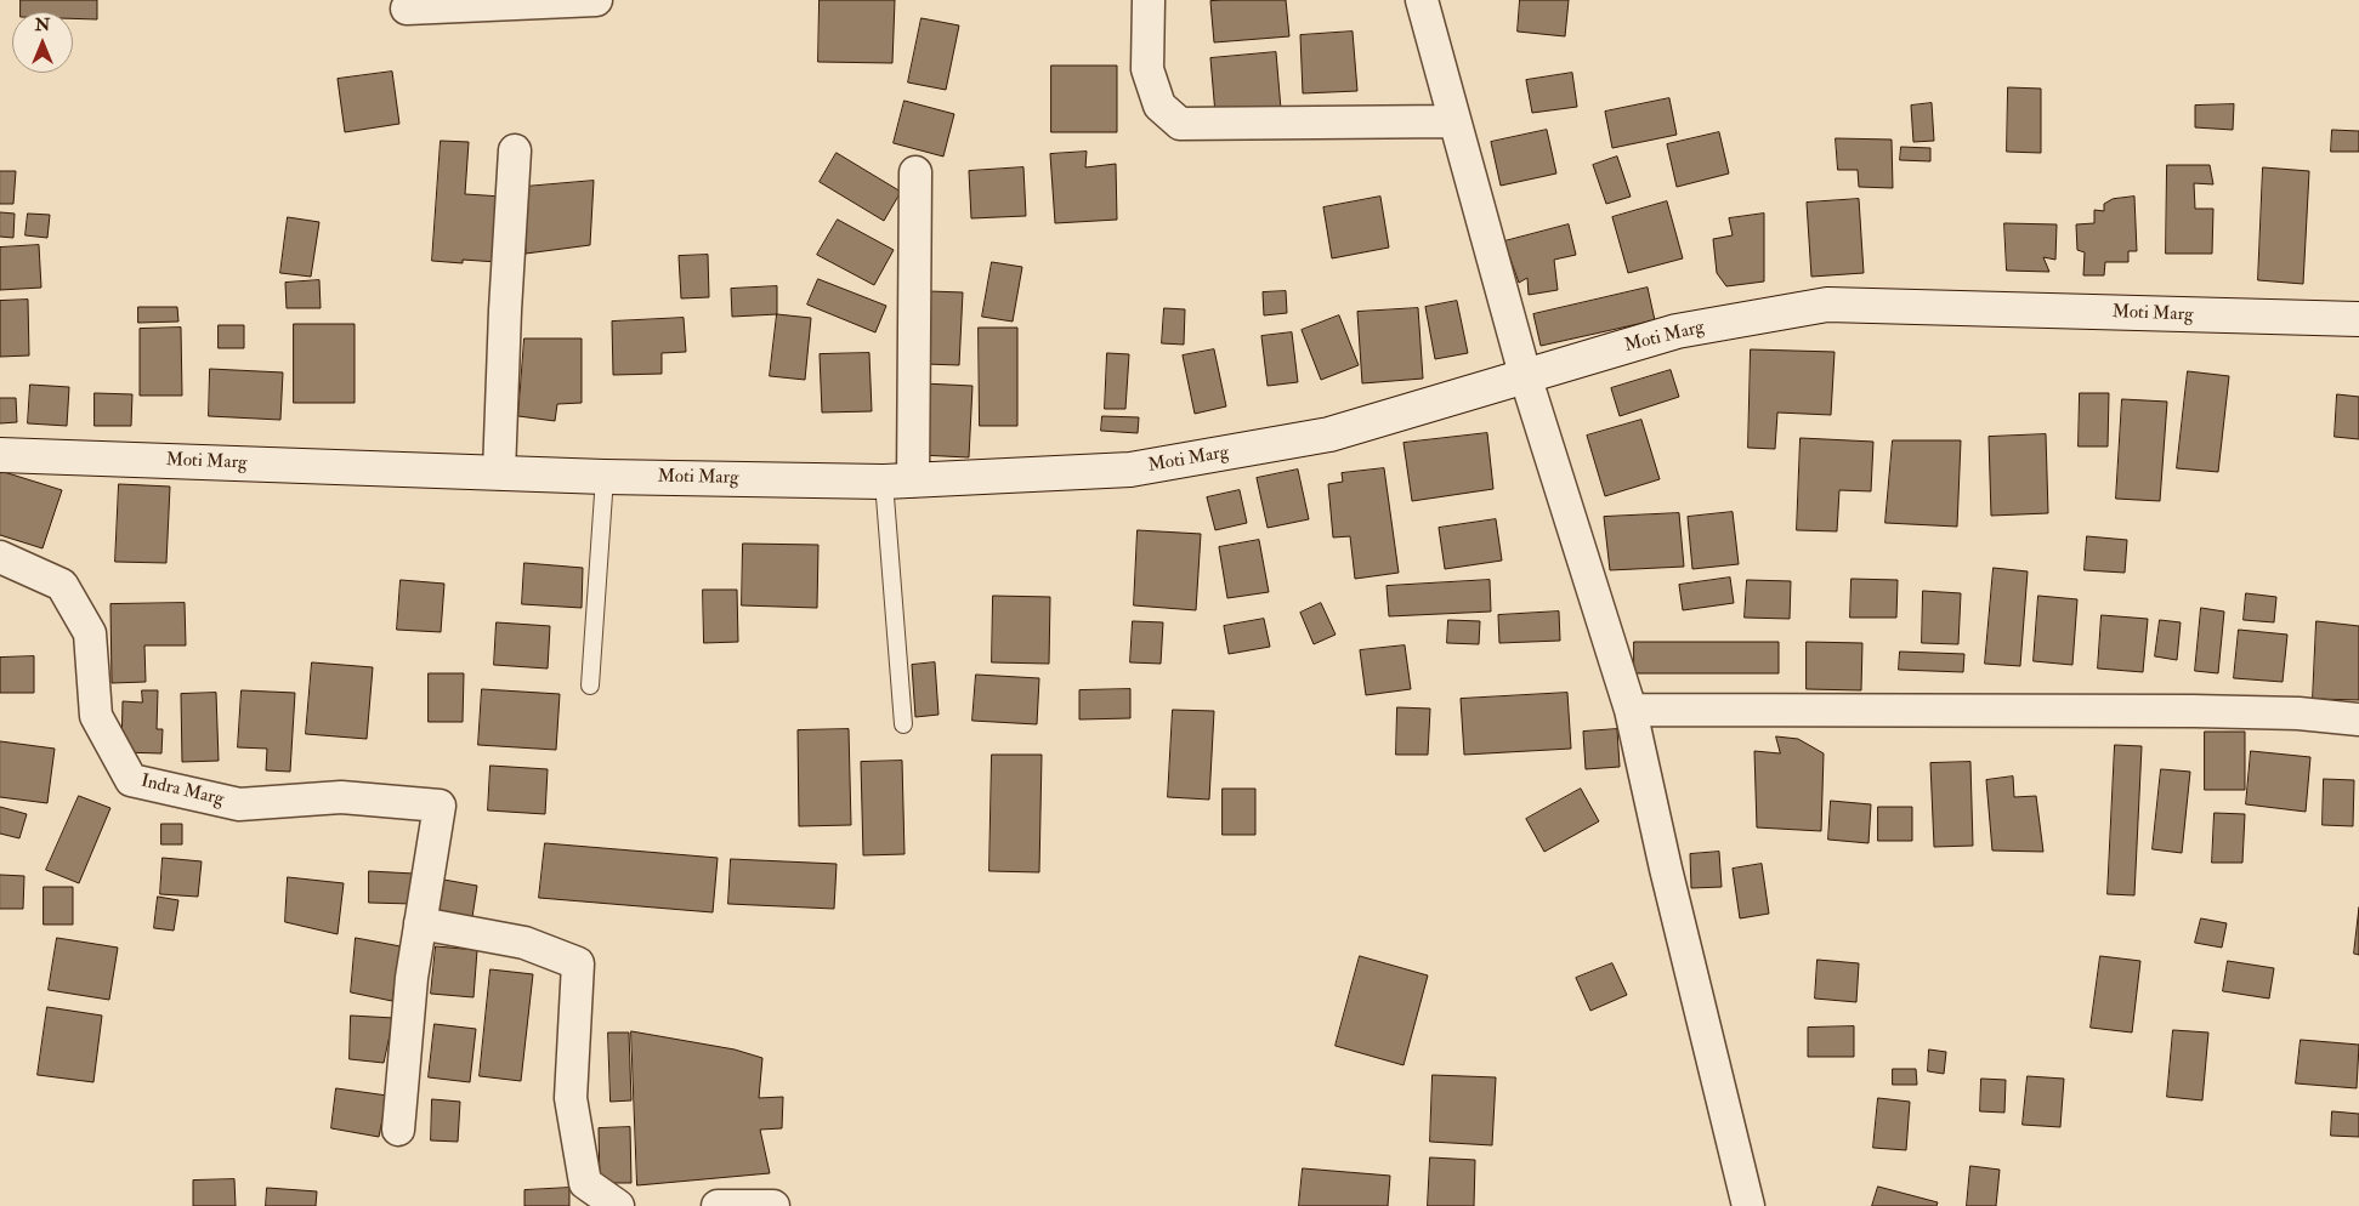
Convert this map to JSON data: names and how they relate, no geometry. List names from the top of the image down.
{
  "streets": {
    "street": ["Moti Marg", "Indra Marg"]
  },
  "north": "top"
}
